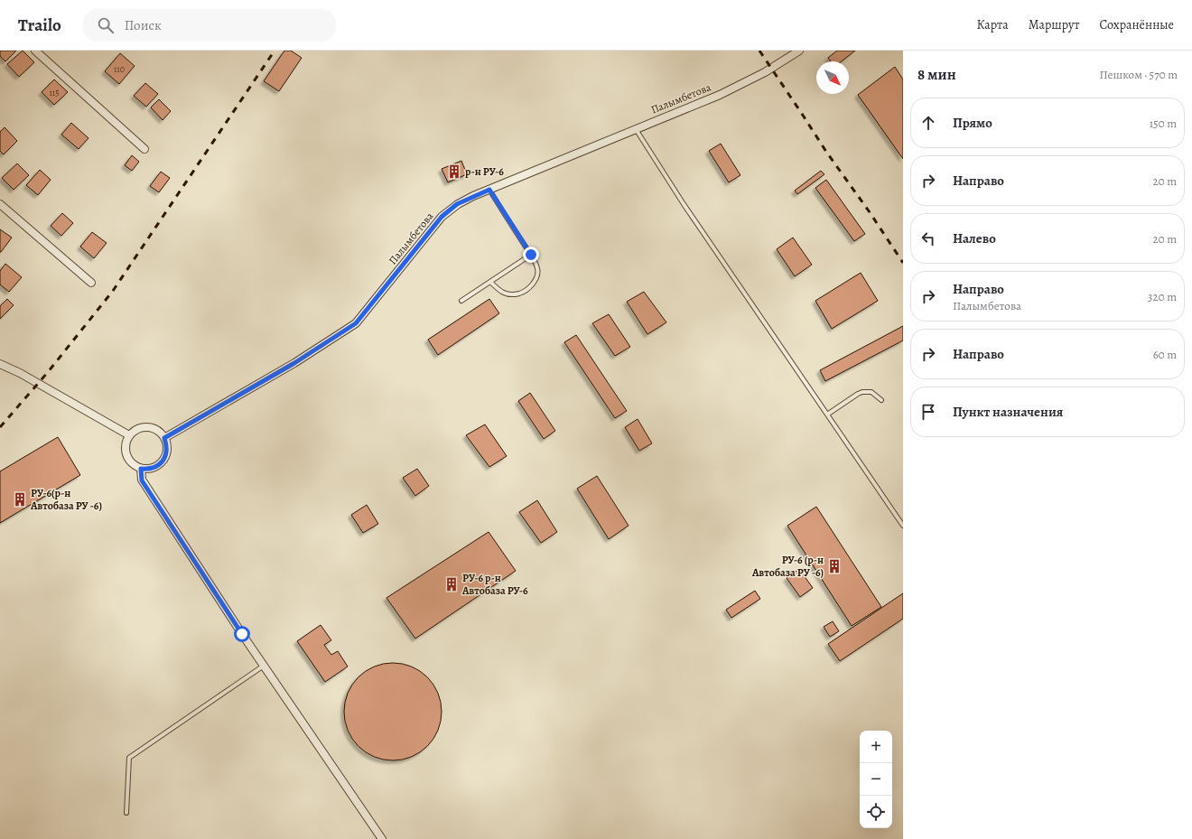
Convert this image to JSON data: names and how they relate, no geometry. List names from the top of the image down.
{
  "streets": {
    "street": ["Палымбетова"]
  },
  "places": {
    "building": [
      "р-н РУ-6",
      "РУ-6(р-н Автобаза РУ -6)",
      "РУ-6 (р-н Автобаза РУ -6)",
      "РУ-6 р-н Автобаза РУ-6"
    ]
  },
  "house_numbers": ["110", "115"],
  "north": "bottom right",
  "page": {
    "header": "Trailo",
    "search": "Поиск",
    "nav": ["Карта", "Маршрут", "Сохранённые"],
    "heading": ["8 мин", "Пешком · 570 m"],
    "list": [
      ["Прямо", "150 m"],
      ["Направо", "20 m"],
      ["Налево", "20 m"],
      ["Направо", "Палымбетова", "320 m"],
      ["Направо", "60 m"],
      "Пункт назначения"
    ],
    "map_buttons": ["+", "−"]
  }
}
